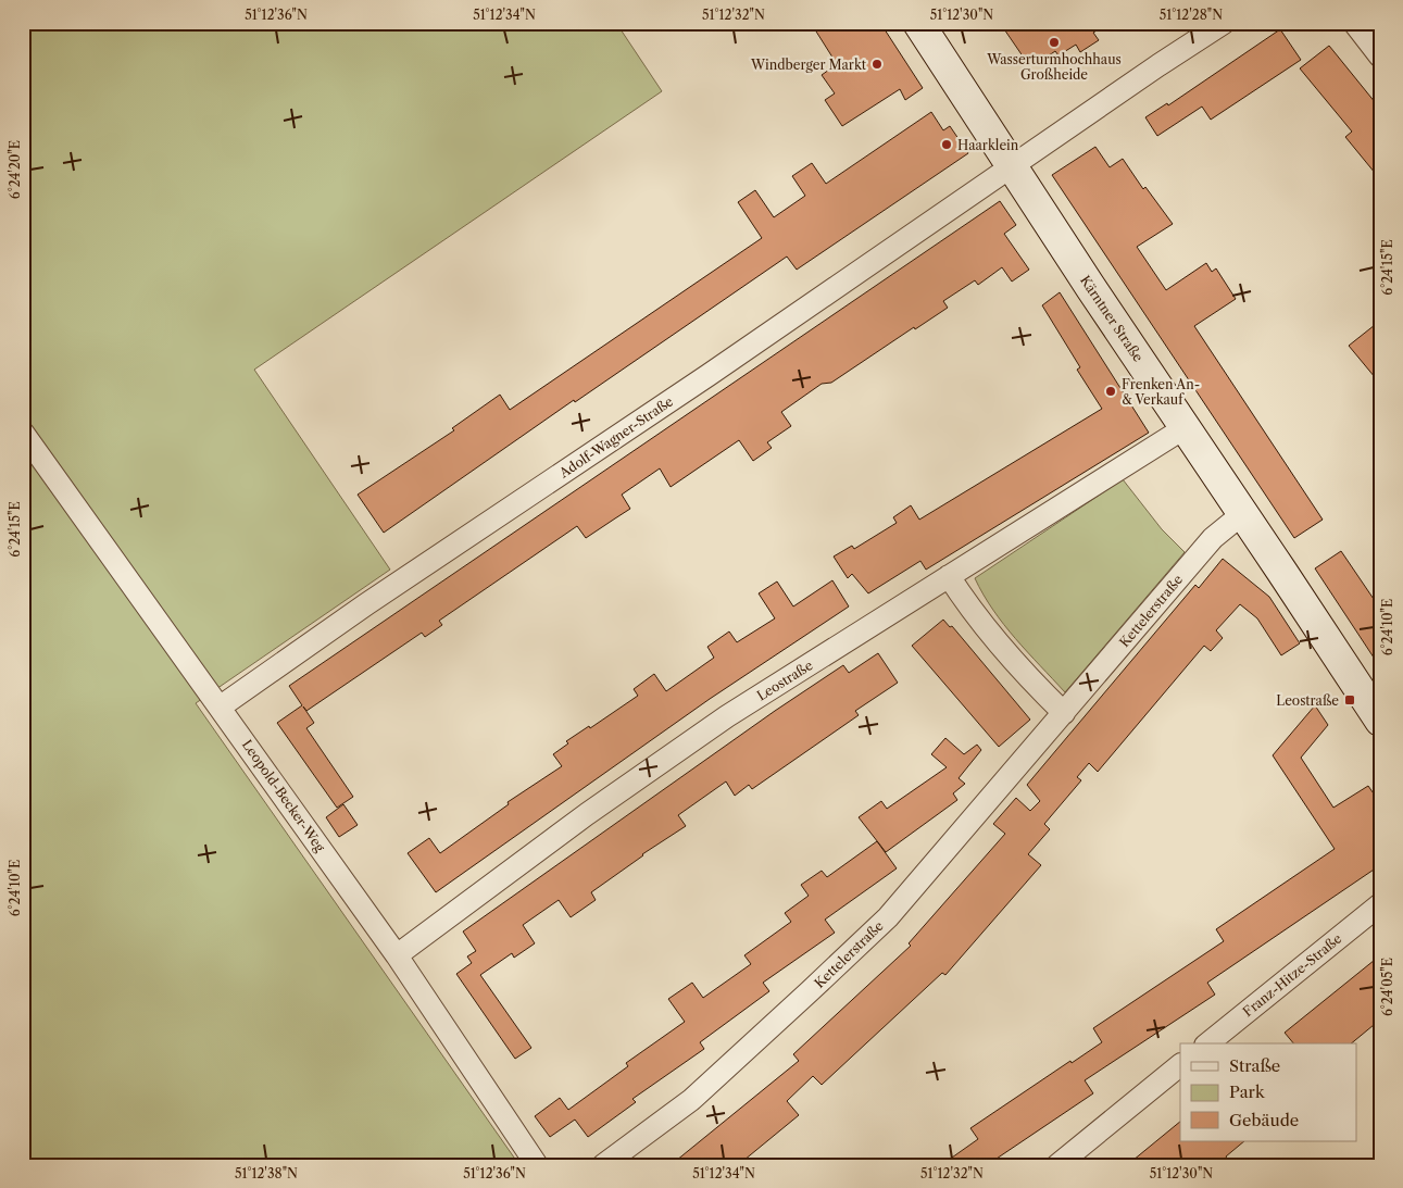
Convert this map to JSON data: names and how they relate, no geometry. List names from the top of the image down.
{
  "streets": {
    "street": [
      "Kärntner Straße",
      "Adolf-Wagner-Straße",
      "Kettelerstraße",
      "Leostraße",
      "Leopold-Becker-Weg",
      "Franz-Hitze-Straße"
    ]
  },
  "crossings": [
    ["Kärntner Straße", "Adolf-Wagner-Straße"],
    ["Kärntner Straße", "Kettelerstraße"],
    ["Kärntner Straße", "Leostraße"],
    ["Adolf-Wagner-Straße", "Leopold-Becker-Weg"],
    ["Leostraße", "Leopold-Becker-Weg"]
  ],
  "places": {
    "other": [
      "Wasserturmhochhaus Großheide",
      "Windberger Markt",
      "Haarklein",
      "Frenken An- & Verkauf"
    ],
    "transit": ["Leostraße"]
  },
  "legend": ["Straße", "Park", "Gebäude"],
  "coordinates": [
    "51°12'36\"N",
    "51°12'34\"N",
    "51°12'32\"N",
    "51°12'30\"N",
    "51°12'28\"N",
    "6°24'20\"E",
    "6°24'15\"E",
    "6°24'10\"E",
    "6°24'05\"E",
    "51°12'38\"N"
  ]
}
